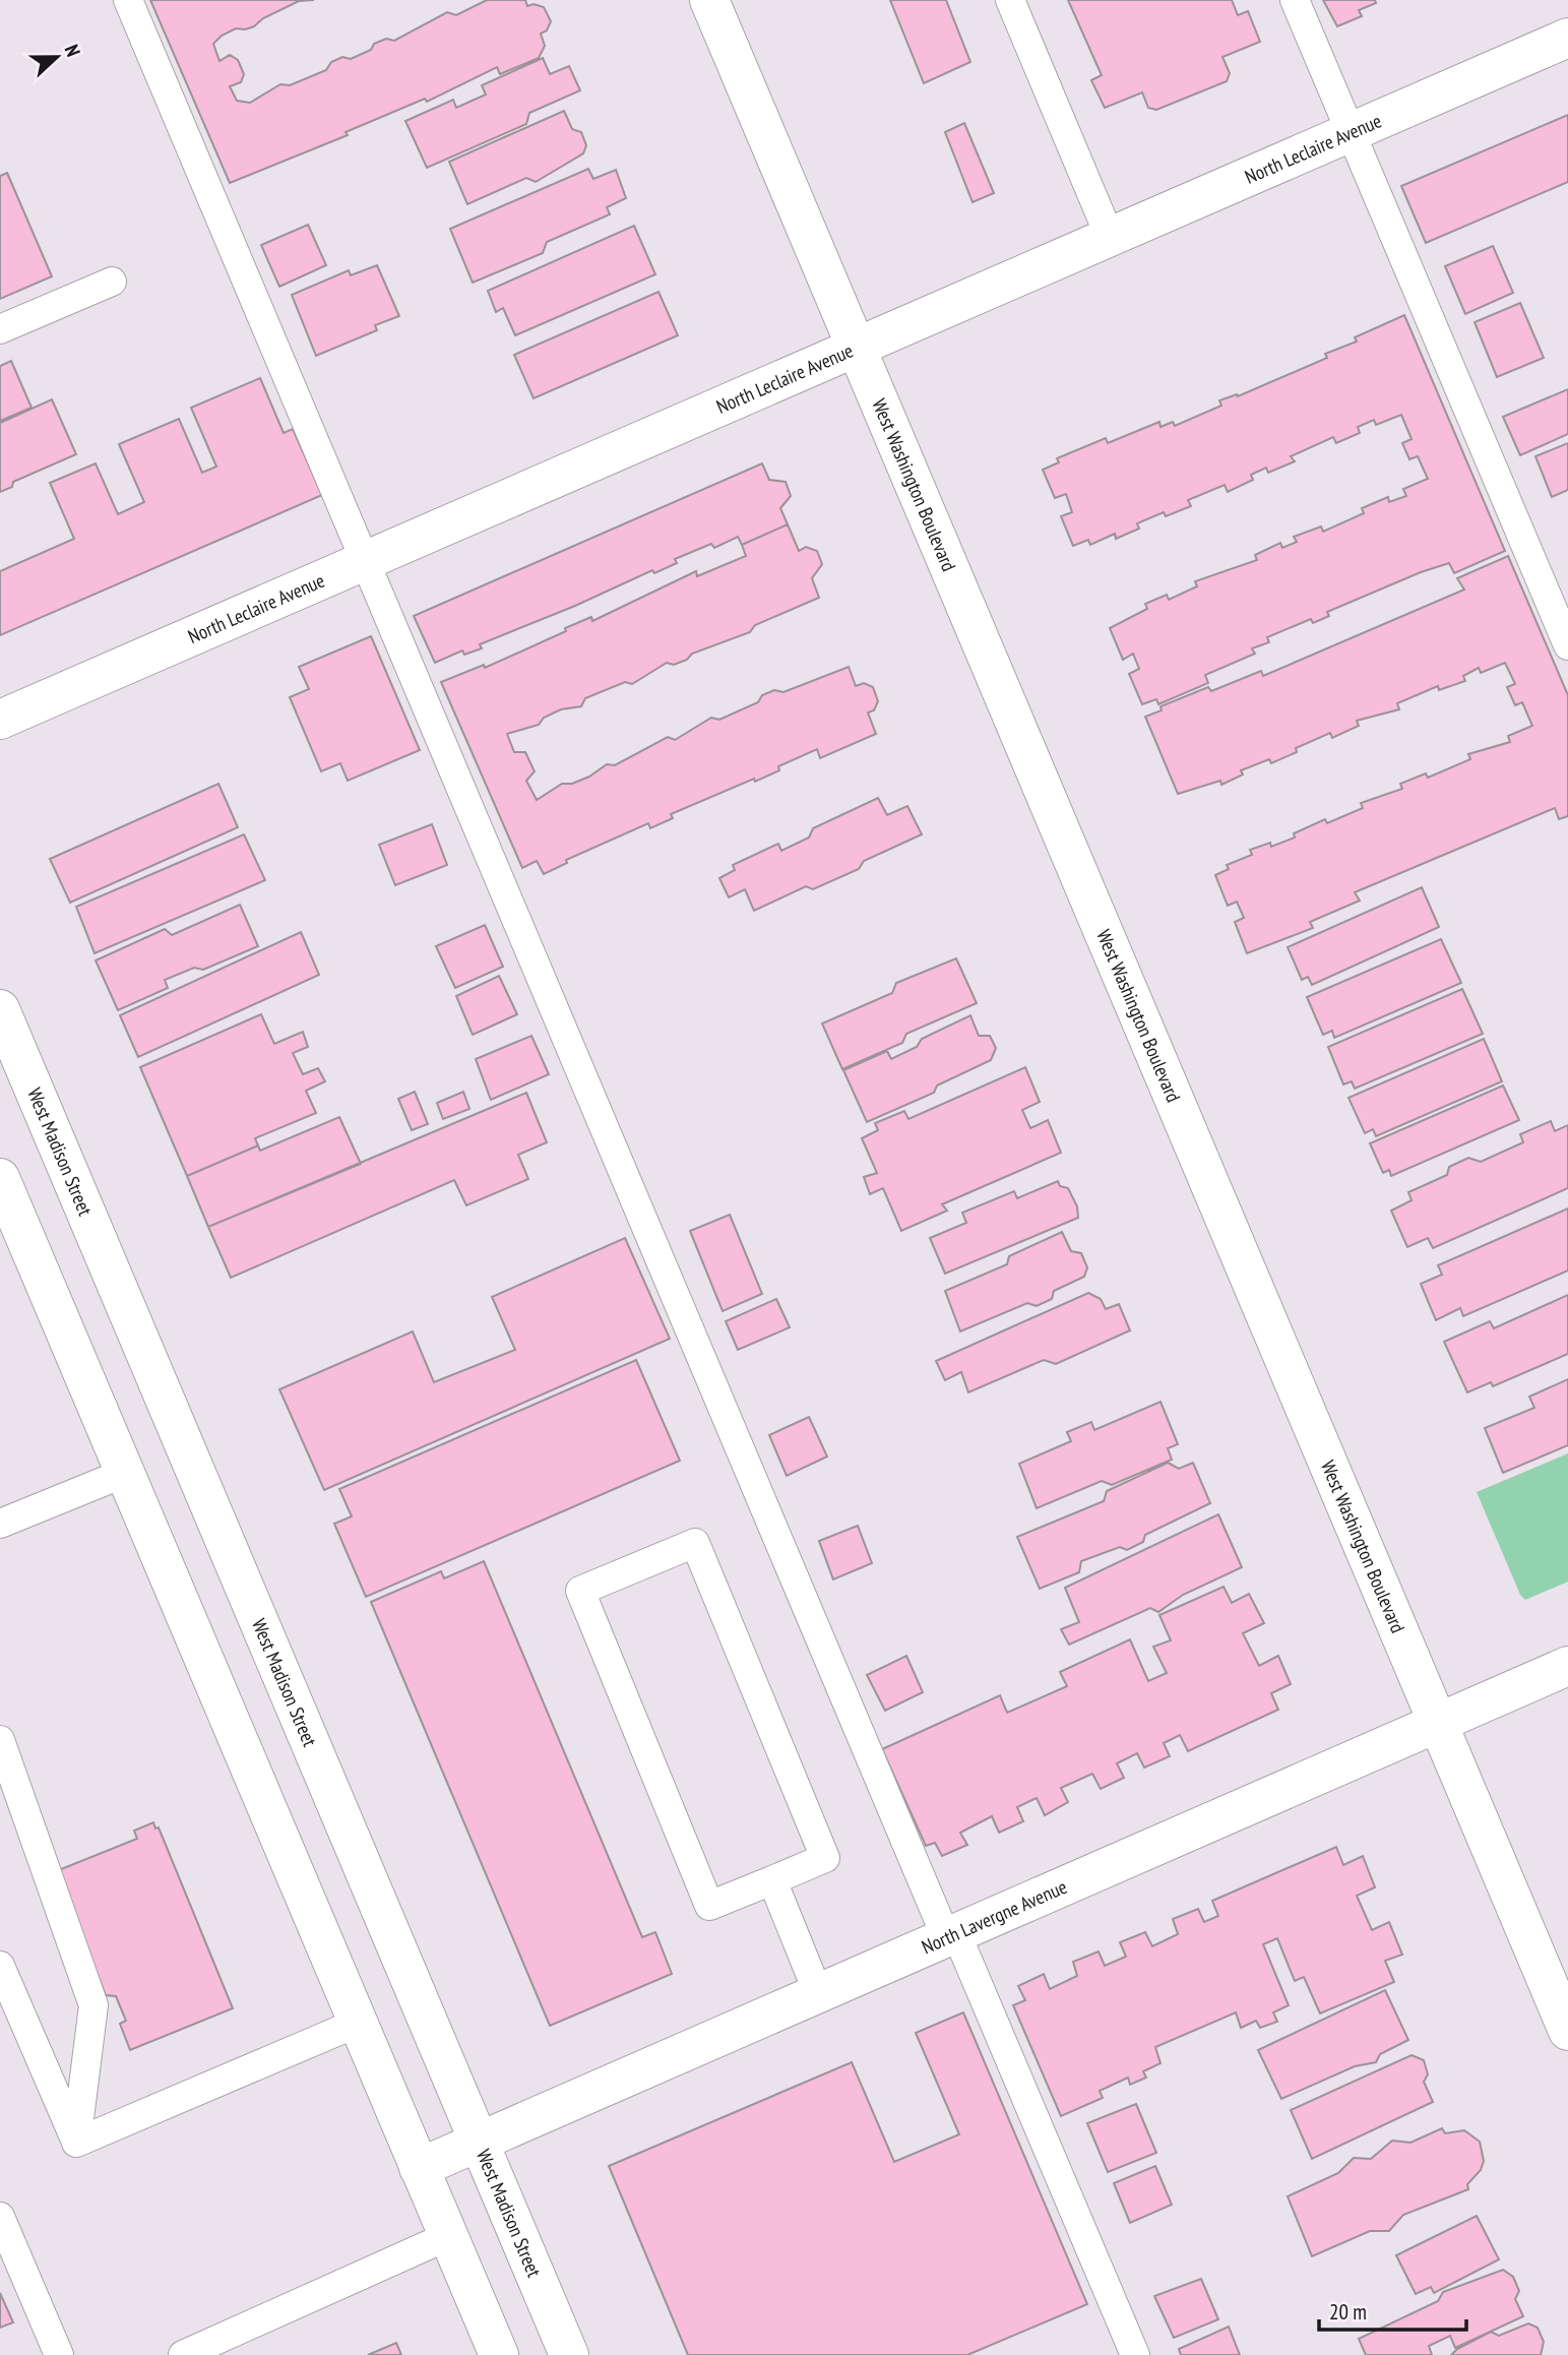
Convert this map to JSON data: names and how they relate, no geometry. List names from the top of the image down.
{
  "streets": {
    "street": [
      "North Leclaire Avenue",
      "West Washington Boulevard",
      "West Madison Street",
      "North Lavergne Avenue"
    ]
  },
  "crossings": [
    ["North Leclaire Avenue", "West Washington Boulevard"],
    ["West Washington Boulevard", "North Lavergne Avenue"],
    ["West Madison Street", "North Lavergne Avenue"]
  ],
  "scale_bar": "20 m",
  "north": "right"
}
